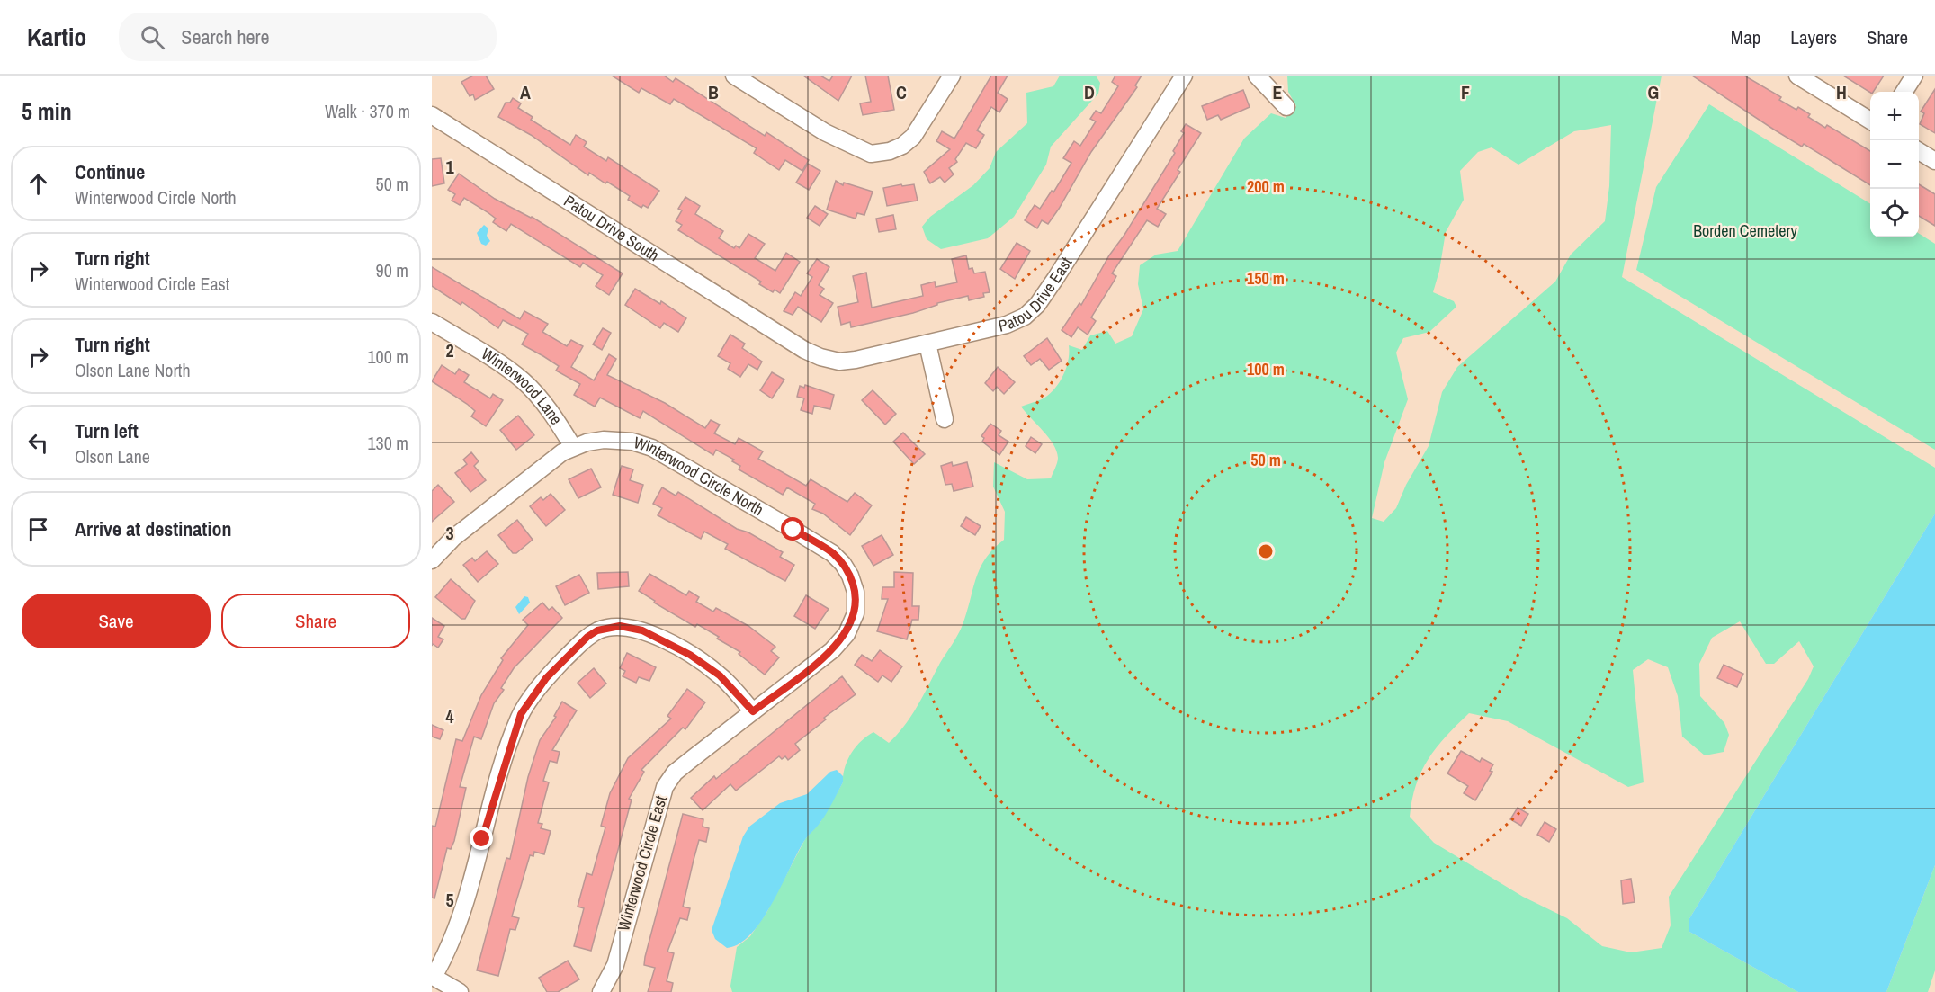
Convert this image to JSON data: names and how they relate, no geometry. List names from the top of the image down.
{
  "streets": {
    "street": [
      "Patou Drive South",
      "Patou Drive East",
      "Winterwood Lane",
      "Winterwood Circle North",
      "Winterwood Circle East"
    ]
  },
  "crossings": [
    ["Patou Drive South", "Patou Drive East"],
    ["Winterwood Lane", "Winterwood Circle North"],
    ["Winterwood Circle North", "Winterwood Circle East"]
  ],
  "parks": ["Borden Cemetery"],
  "page": {
    "header": "Kartio",
    "search": "Search here",
    "nav": ["Map", "Layers", "Share"],
    "heading": ["5 min", "Walk · 370 m"],
    "map_buttons": ["+", "−"],
    "list": [
      ["Continue", "Winterwood Circle North", "50 m"],
      ["Turn right", "Winterwood Circle East", "90 m"],
      ["Turn right", "Olson Lane North", "100 m"],
      ["Turn left", "Olson Lane", "130 m"],
      "Arrive at destination"
    ],
    "buttons": ["Save", "Share"]
  },
  "grid": {
    "columns": [
      "A",
      "B",
      "C",
      "D",
      "E",
      "F",
      "G",
      "H"
    ],
    "rows": [
      "1",
      "2",
      "3",
      "4",
      "5"
    ]
  },
  "rings": [
    "200 m",
    "150 m",
    "100 m",
    "50 m"
  ]
}
